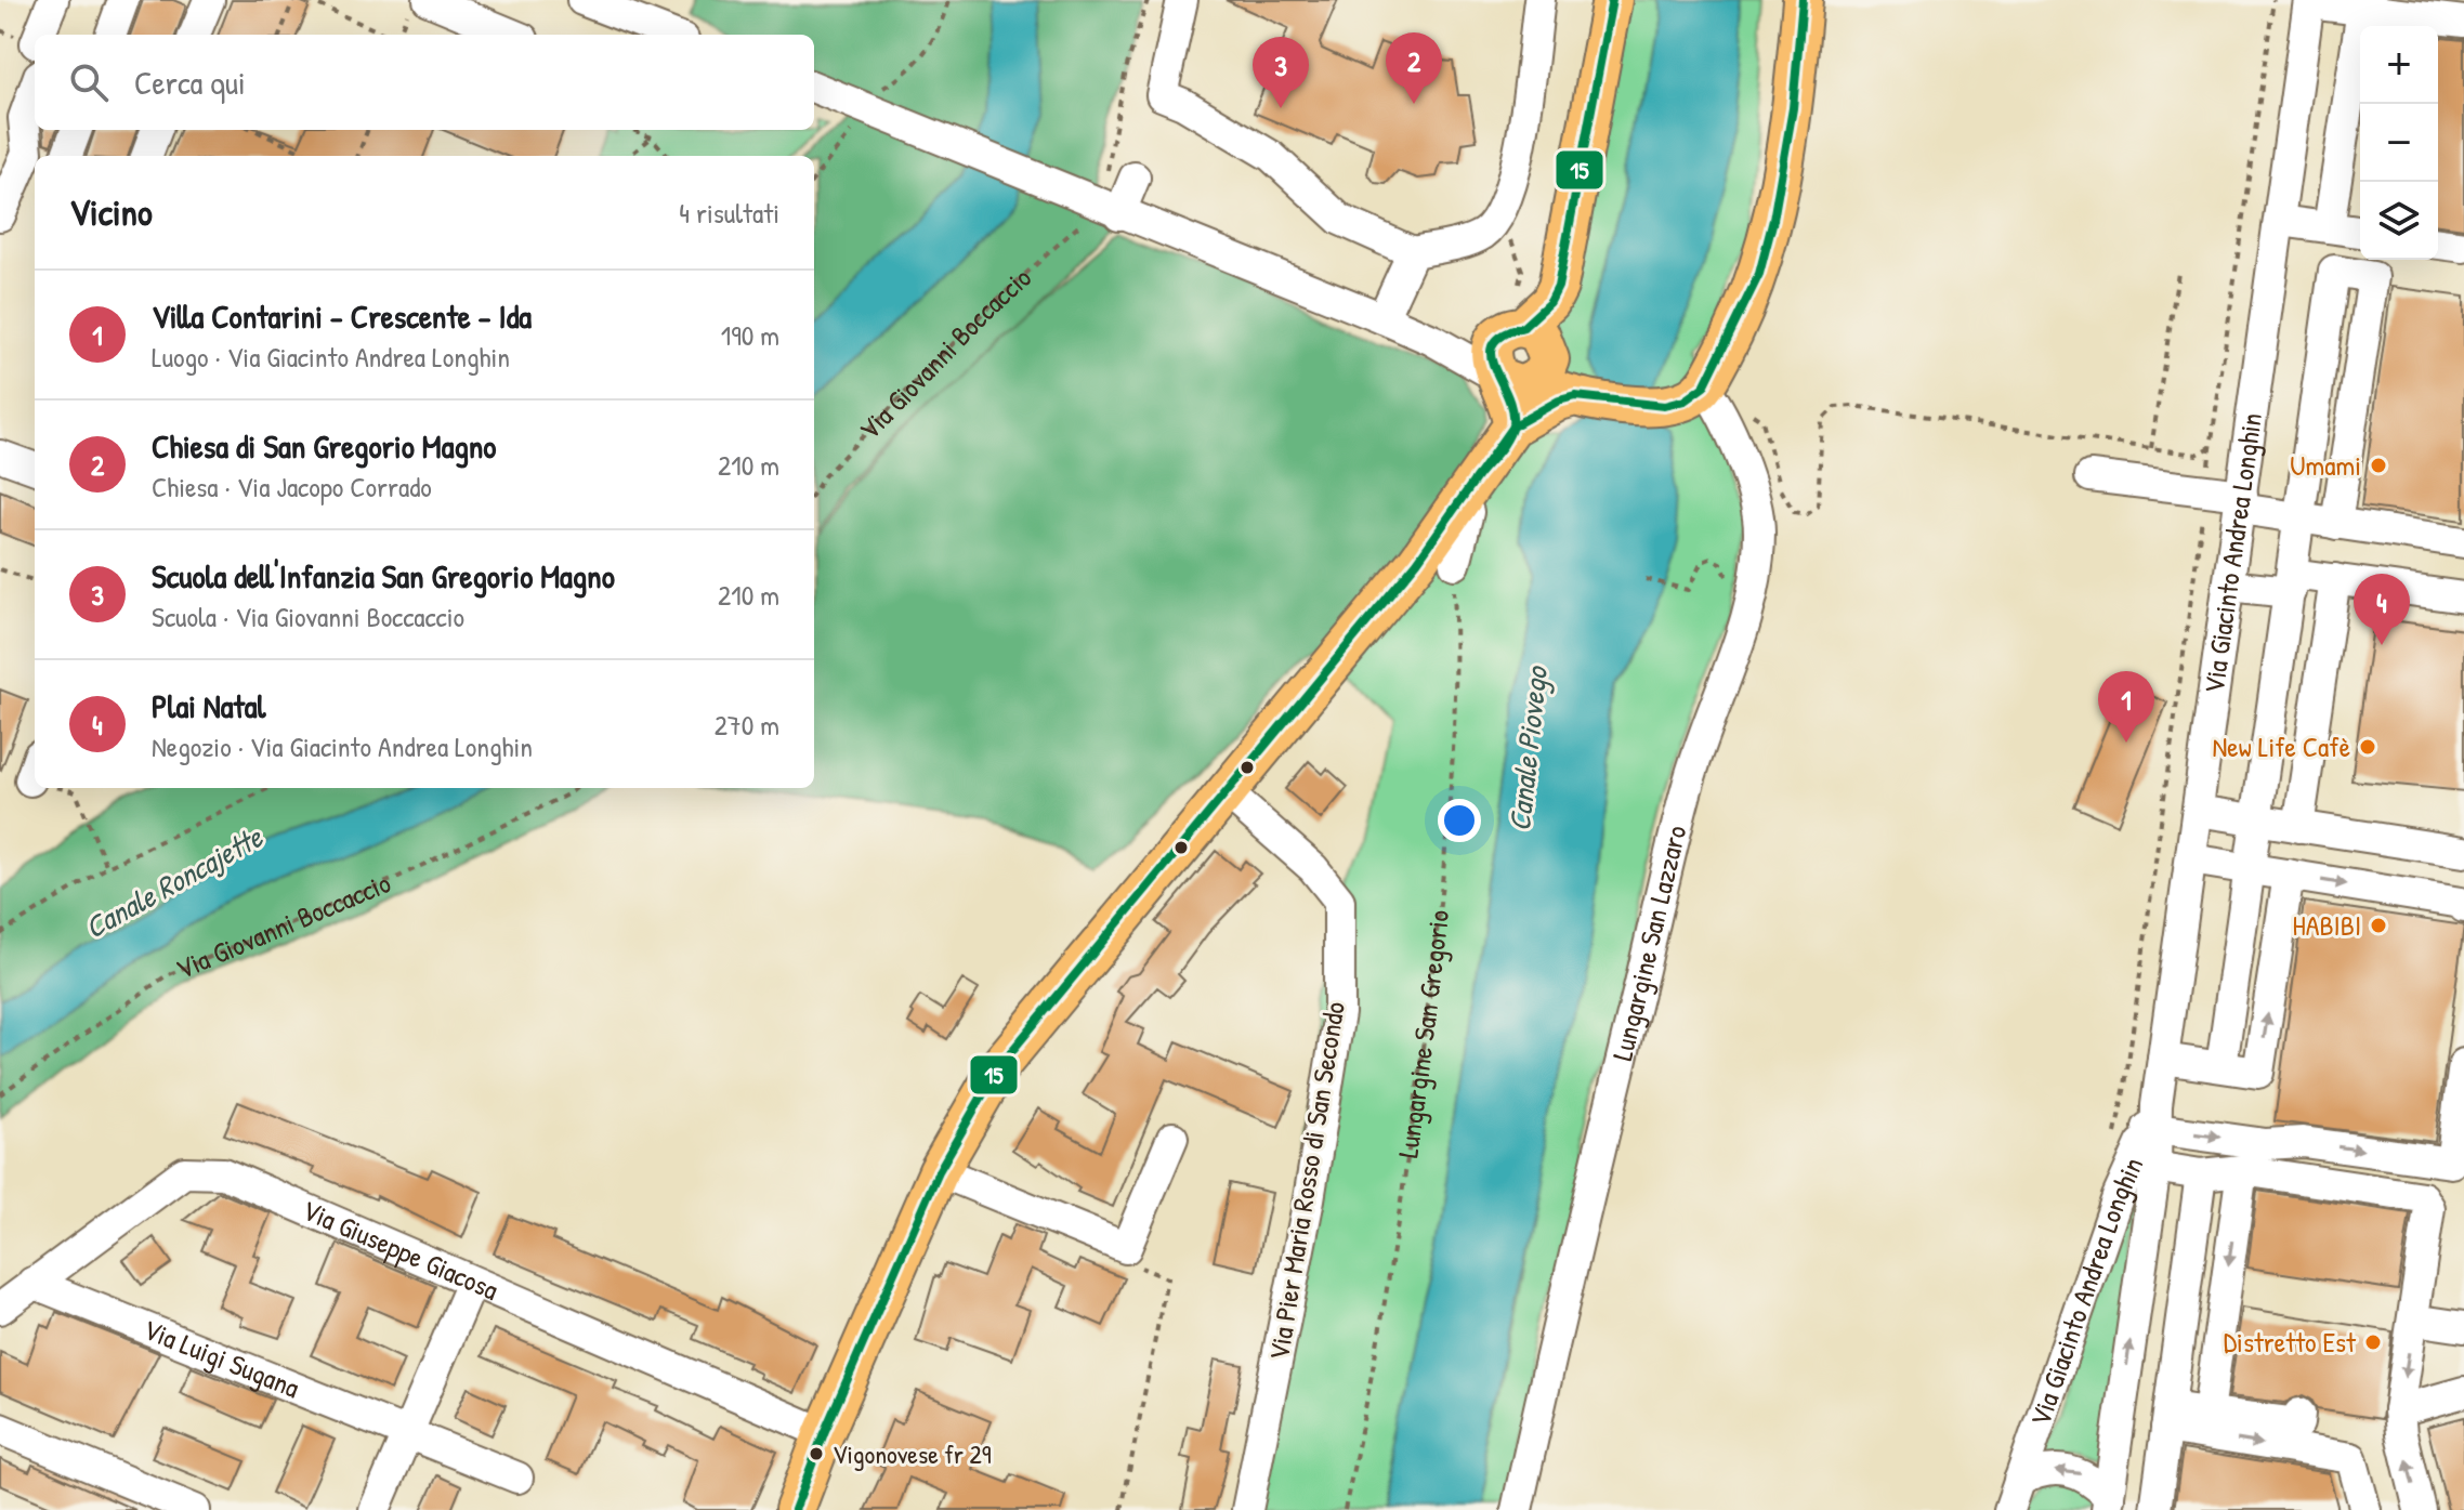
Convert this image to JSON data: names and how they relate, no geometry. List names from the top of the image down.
{
  "streets": {
    "street": [
      "Via Giacinto Andrea Longhin",
      "Lungargine San Lazzaro",
      "Via Pier Maria Rosso di San Secondo",
      "Via Giuseppe Giacosa",
      "Via Luigi Sugana"
    ],
    "path": ["Via Giovanni Boccaccio", "Lungargine San Gregorio"]
  },
  "crossings": [
    ["Via Giuseppe Giacosa", "Via Luigi Sugana"]
  ],
  "water": ["Canale Piovego", "Canale Roncajette"],
  "places": [
    "Umami",
    "New Life Cafè",
    "HABIBI",
    "Distretto Est",
    "Vigonovese fr 29"
  ],
  "lines": ["transit line 15"],
  "page": {
    "map_buttons": ["+", "−"],
    "pins": [
      "2",
      "3",
      "4",
      "1"
    ],
    "search": "Cerca qui",
    "heading": ["Vicino", "4 risultati"],
    "list": [
      {
        "mark": "1",
        "name": "Villa Contarini - Crescente - Ida",
        "note": "Luogo · Via Giacinto Andrea Longhin",
        "value": "190 m"
      },
      {
        "mark": "2",
        "name": "Chiesa di San Gregorio Magno",
        "note": "Chiesa · Via Jacopo Corrado",
        "value": "210 m"
      },
      {
        "mark": "3",
        "name": "Scuola dell'Infanzia San Gregorio Magno",
        "note": "Scuola · Via Giovanni Boccaccio",
        "value": "210 m"
      },
      {
        "mark": "4",
        "name": "Plai Natal",
        "note": "Negozio · Via Giacinto Andrea Longhin",
        "value": "270 m"
      }
    ]
  }
}
